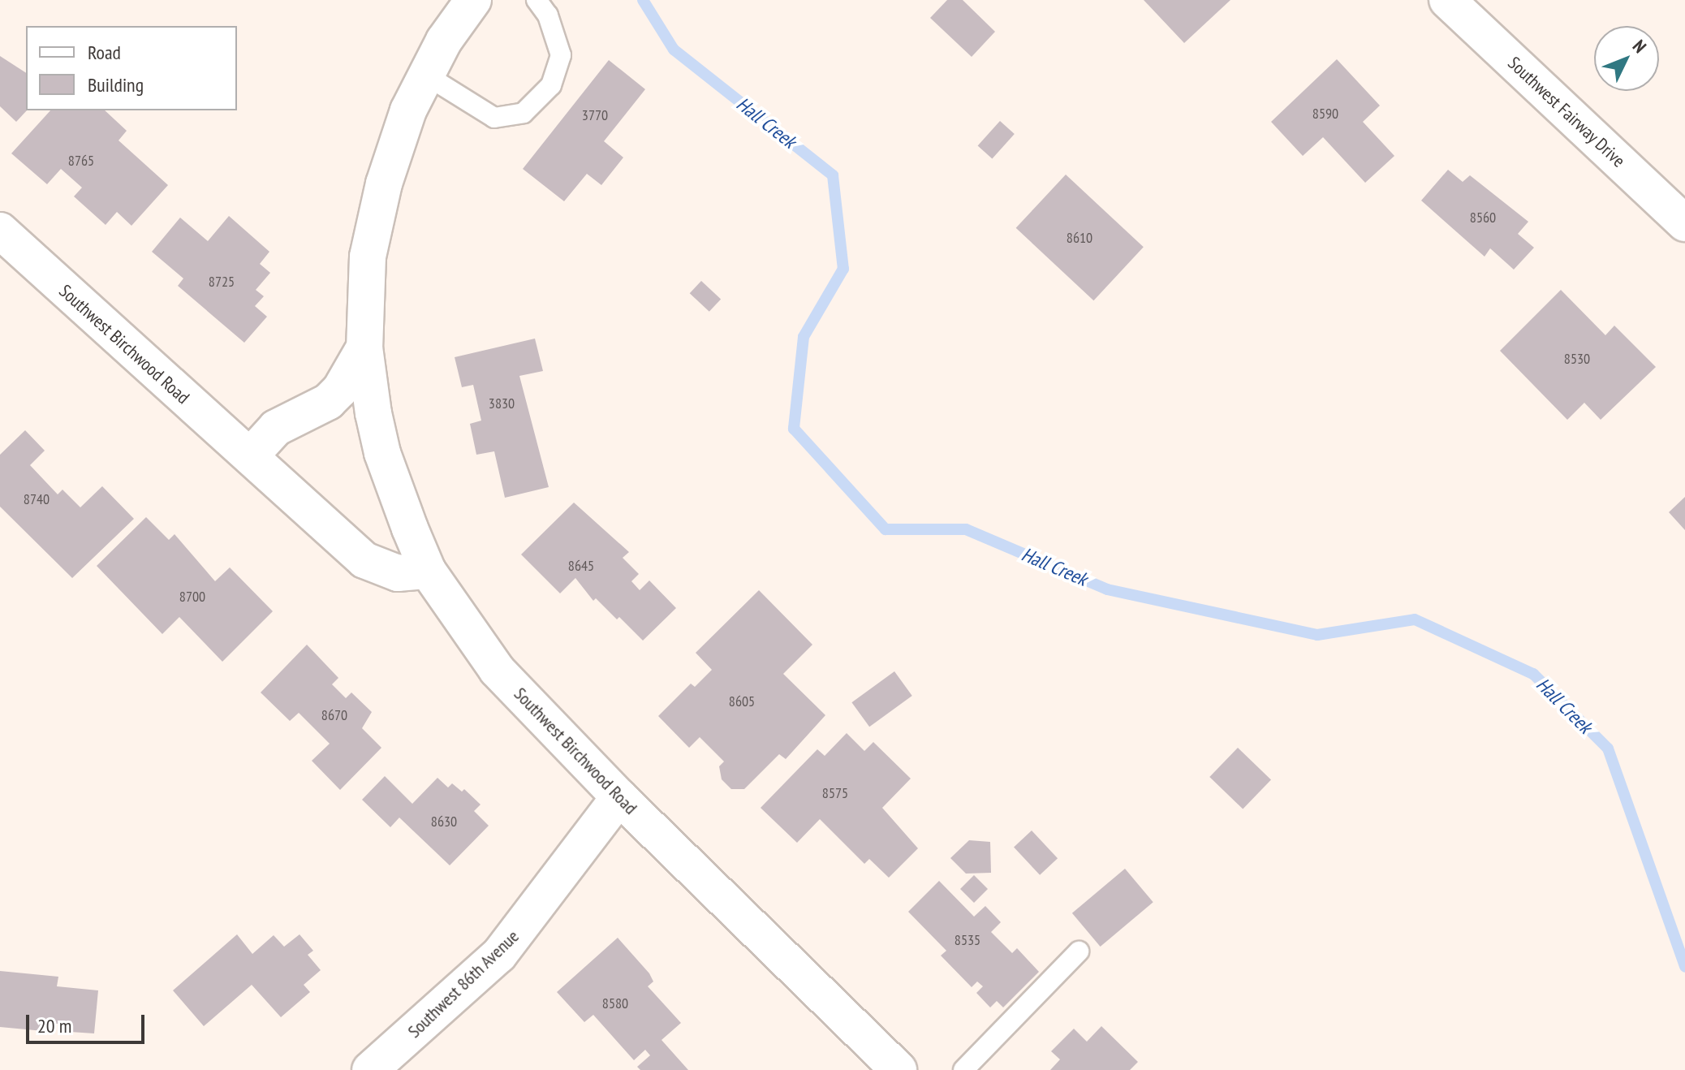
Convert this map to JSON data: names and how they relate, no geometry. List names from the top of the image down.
{
  "streets": {
    "street": ["Southwest Fairway Drive", "Southwest Birchwood Road", "Southwest 86th Avenue"]
  },
  "crossings": [
    ["Southwest Birchwood Road", "Southwest 86th Avenue"]
  ],
  "water": ["Hall Creek"],
  "house_numbers": [
    "8590",
    "3770",
    "8765",
    "8560",
    "8610",
    "8725",
    "8530",
    "3830",
    "8740",
    "8645",
    "8700",
    "8605",
    "8670",
    "8575",
    "8630",
    "8535",
    "8580"
  ],
  "legend": ["Road", "Building"],
  "scale_bar": "20 m",
  "north": "top right"
}
